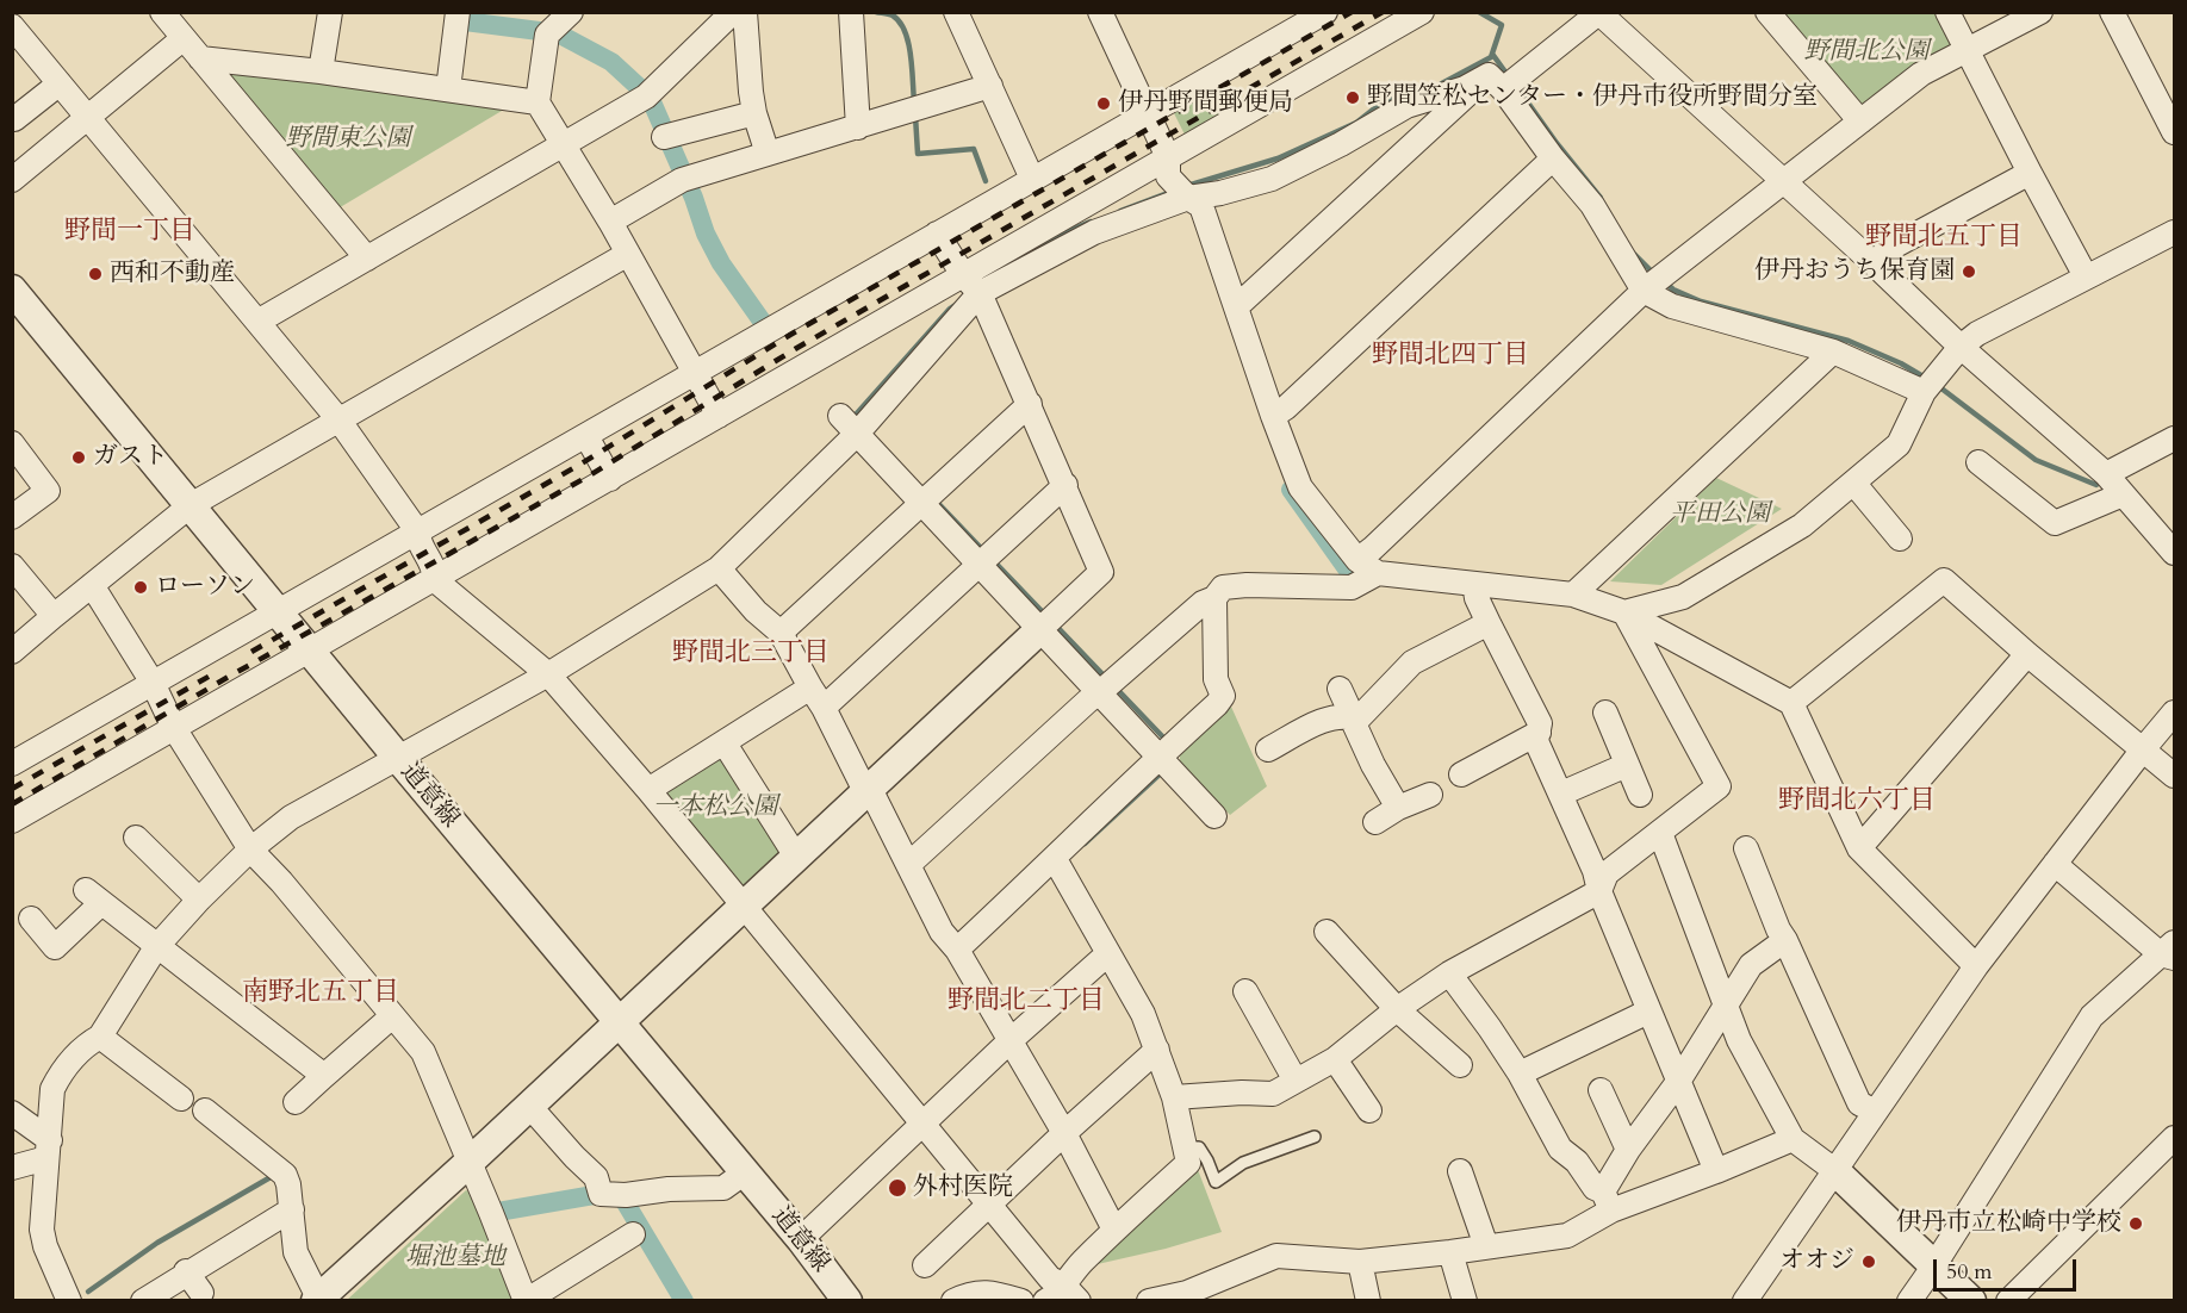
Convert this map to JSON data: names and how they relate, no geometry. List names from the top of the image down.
{
  "streets": {
    "street": ["道意線"]
  },
  "districts": [
    "野間一丁目",
    "野間北五丁目",
    "野間北四丁目",
    "野間北三丁目",
    "野間北六丁目",
    "南野北五丁目",
    "野間北二丁目"
  ],
  "parks": [
    "野間北公園",
    "野間東公園",
    "平田公園",
    "一本松公園",
    "堀池墓地"
  ],
  "places": [
    "野間笠松センター・伊丹市役所野間分室",
    "伊丹野間郵便局",
    "伊丹おうち保育園",
    "西和不動産",
    "ガスト",
    "ローソン",
    "外村医院",
    "伊丹市立松崎中学校",
    "オオジ"
  ],
  "scale_bar": "50 m"
}
